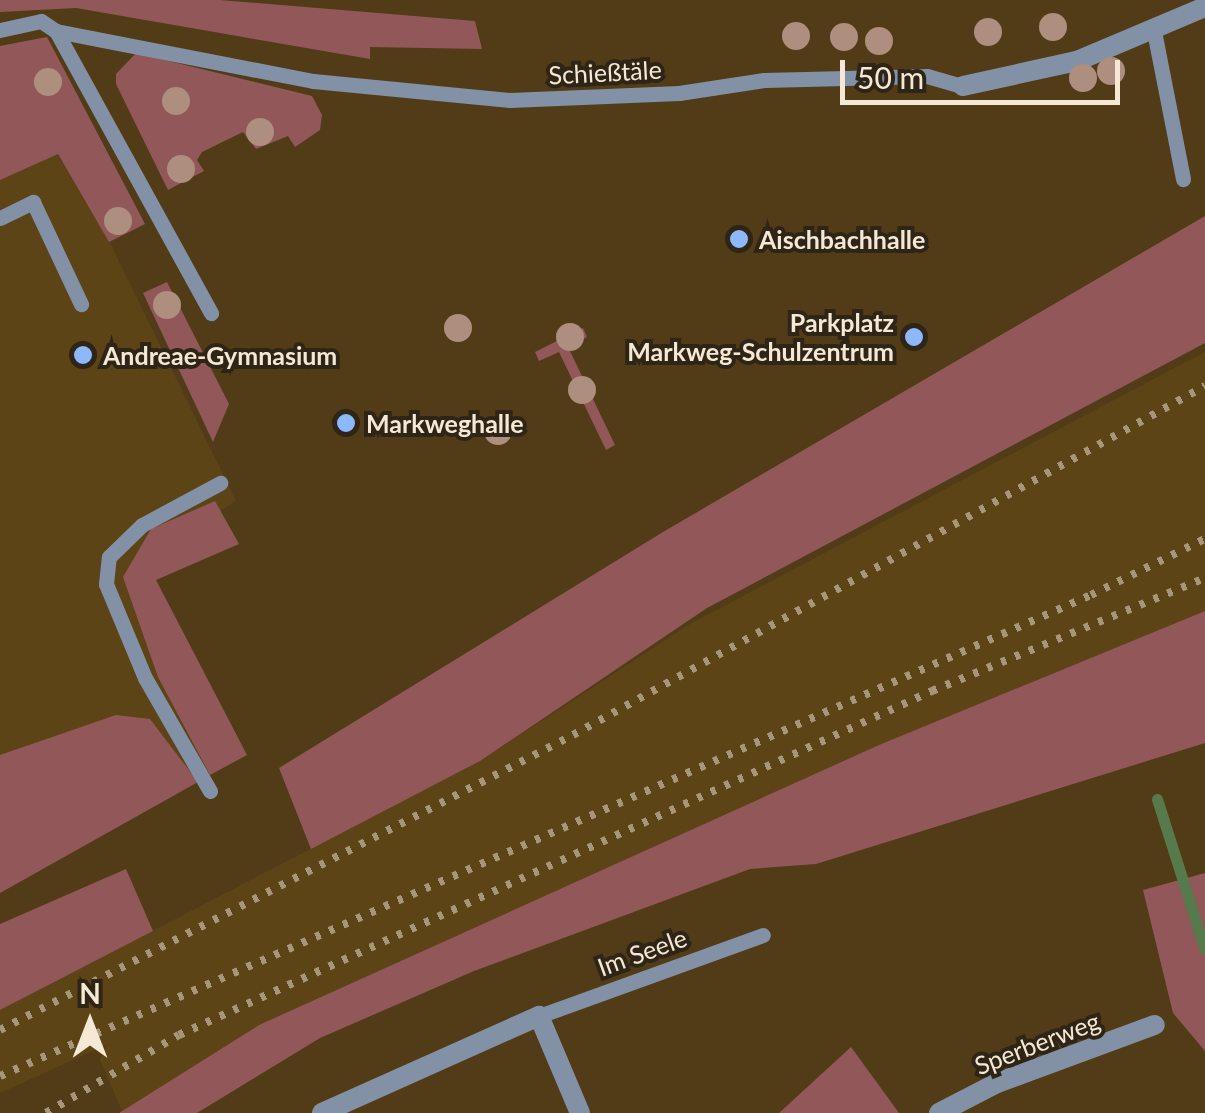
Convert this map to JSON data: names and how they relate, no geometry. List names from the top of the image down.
{
  "streets": {
    "street": ["Schießtäle", "Im Seele", "Sperberweg"]
  },
  "places": [
    "Aischbachhalle",
    "Parkplatz Markweg-Schulzentrum",
    "Andreae-Gymnasium",
    "Markweghalle"
  ],
  "scale_bar": "50 m",
  "north": "top"
}
